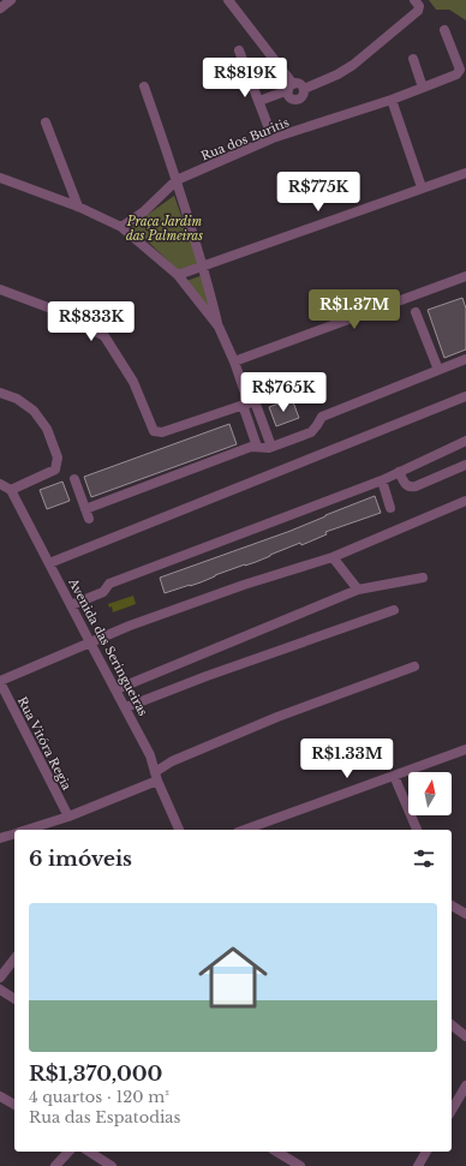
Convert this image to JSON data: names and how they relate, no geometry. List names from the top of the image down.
{
  "streets": {
    "street": ["Rua dos Buritis", "Avenida das Seringueiras", "Rua Vitóra Regia"]
  },
  "parks": ["Praça Jardim das Palmeiras"],
  "north": "top",
  "page": {
    "price": [
      "R$819K",
      "R$775K",
      "R$1.37M",
      "R$833K",
      "R$765K",
      "R$1.33M"
    ],
    "heading": "6 imóveis",
    "list": [
      {
        "name": "R$1,370,000",
        "note": "4 quartos · 120 m² · Rua das Espatodias"
      }
    ]
  }
}
